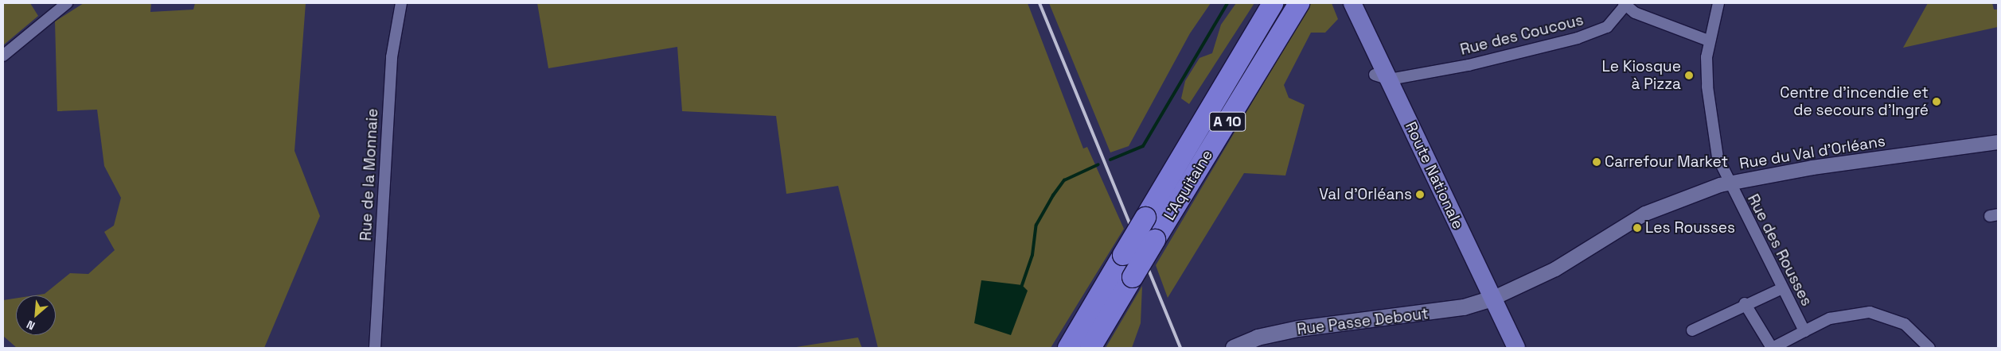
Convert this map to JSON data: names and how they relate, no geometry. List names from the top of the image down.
{
  "streets": {
    "highway": ["A 10", "L'Aquitaine"],
    "main road": ["Route Nationale", "Rue Passe Debout"],
    "street": [
      "Rue des Coucous",
      "Rue du Val d'Orléans",
      "Rue de la Monnaie",
      "Rue des Rousses"
    ]
  },
  "crossings": [
    ["Rue des Coucous", "Route Nationale"],
    ["Rue des Coucous", "Rue des Rousses"],
    ["Rue du Val d'Orléans", "Route Nationale"],
    ["Rue du Val d'Orléans", "Rue des Rousses"],
    ["Rue du Val d'Orléans", "Rue Passe Debout"],
    ["Route Nationale", "Rue Passe Debout"]
  ],
  "places": [
    "Le Kiosque à Pizza",
    "Centre d'incendie et de secours d'Ingré",
    "Carrefour Market",
    "Val d'Orléans",
    "Les Rousses"
  ],
  "north": "bottom left"
}
